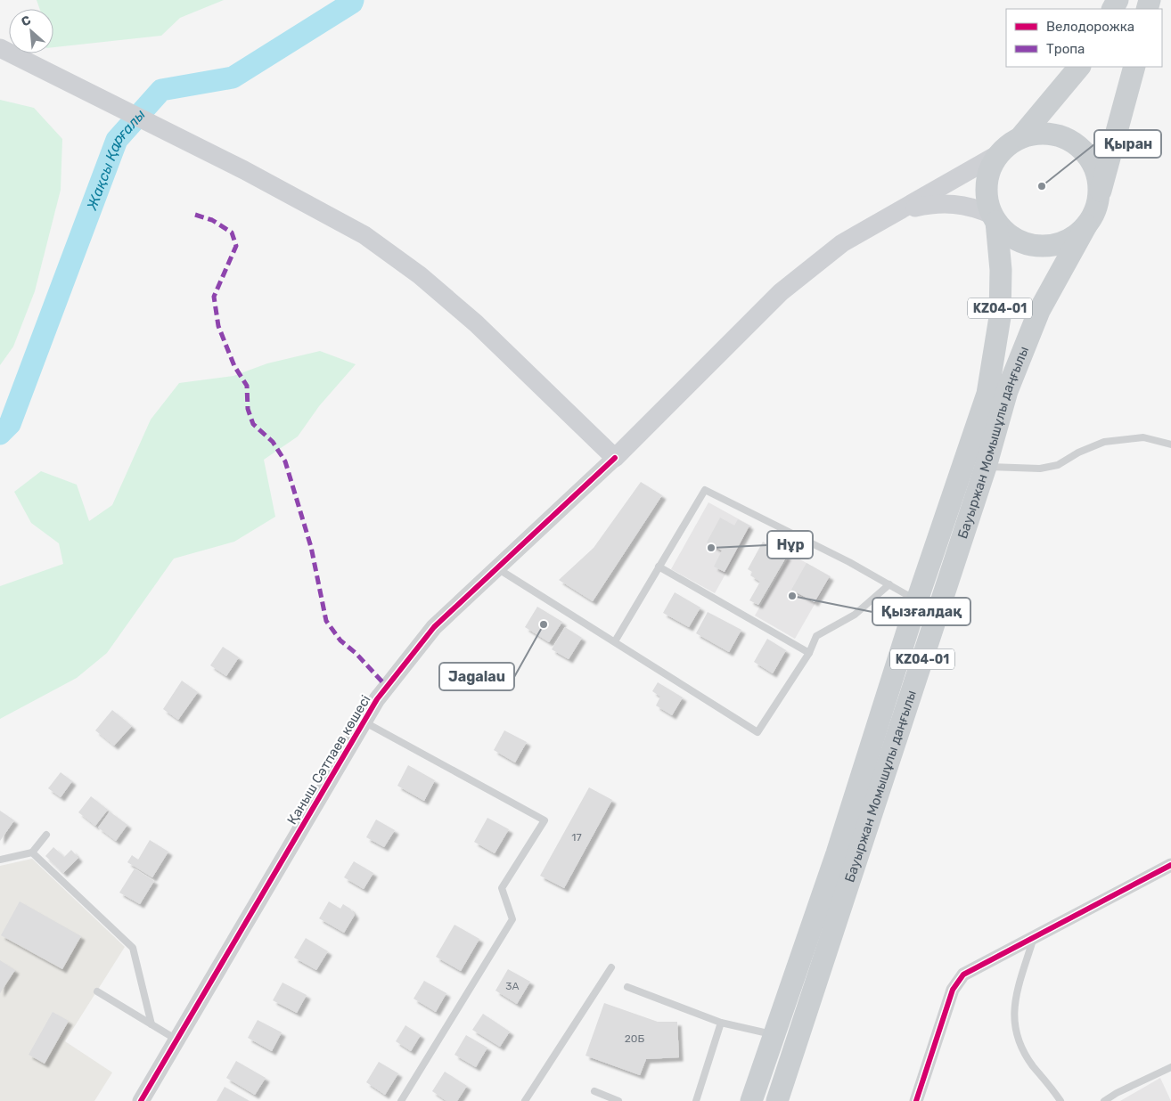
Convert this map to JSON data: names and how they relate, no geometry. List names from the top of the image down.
{
  "streets": {
    "main road": ["KZ04-01", "Бауыржан Момышұлы даңғылы"],
    "street": ["Қаныш Сәтпаев көшесі"]
  },
  "crossings": [
    ["KZ04-01", "Бауыржан Момышұлы даңғылы"]
  ],
  "water": ["Жақсы Қарғалы"],
  "places": [
    "Қыран",
    "Нұр",
    "Қызғалдақ",
    "Jagalau"
  ],
  "house_numbers": ["17", "3А", "20Б"],
  "legend": ["Велодорожка", "Тропа"],
  "north": "top left"
}
